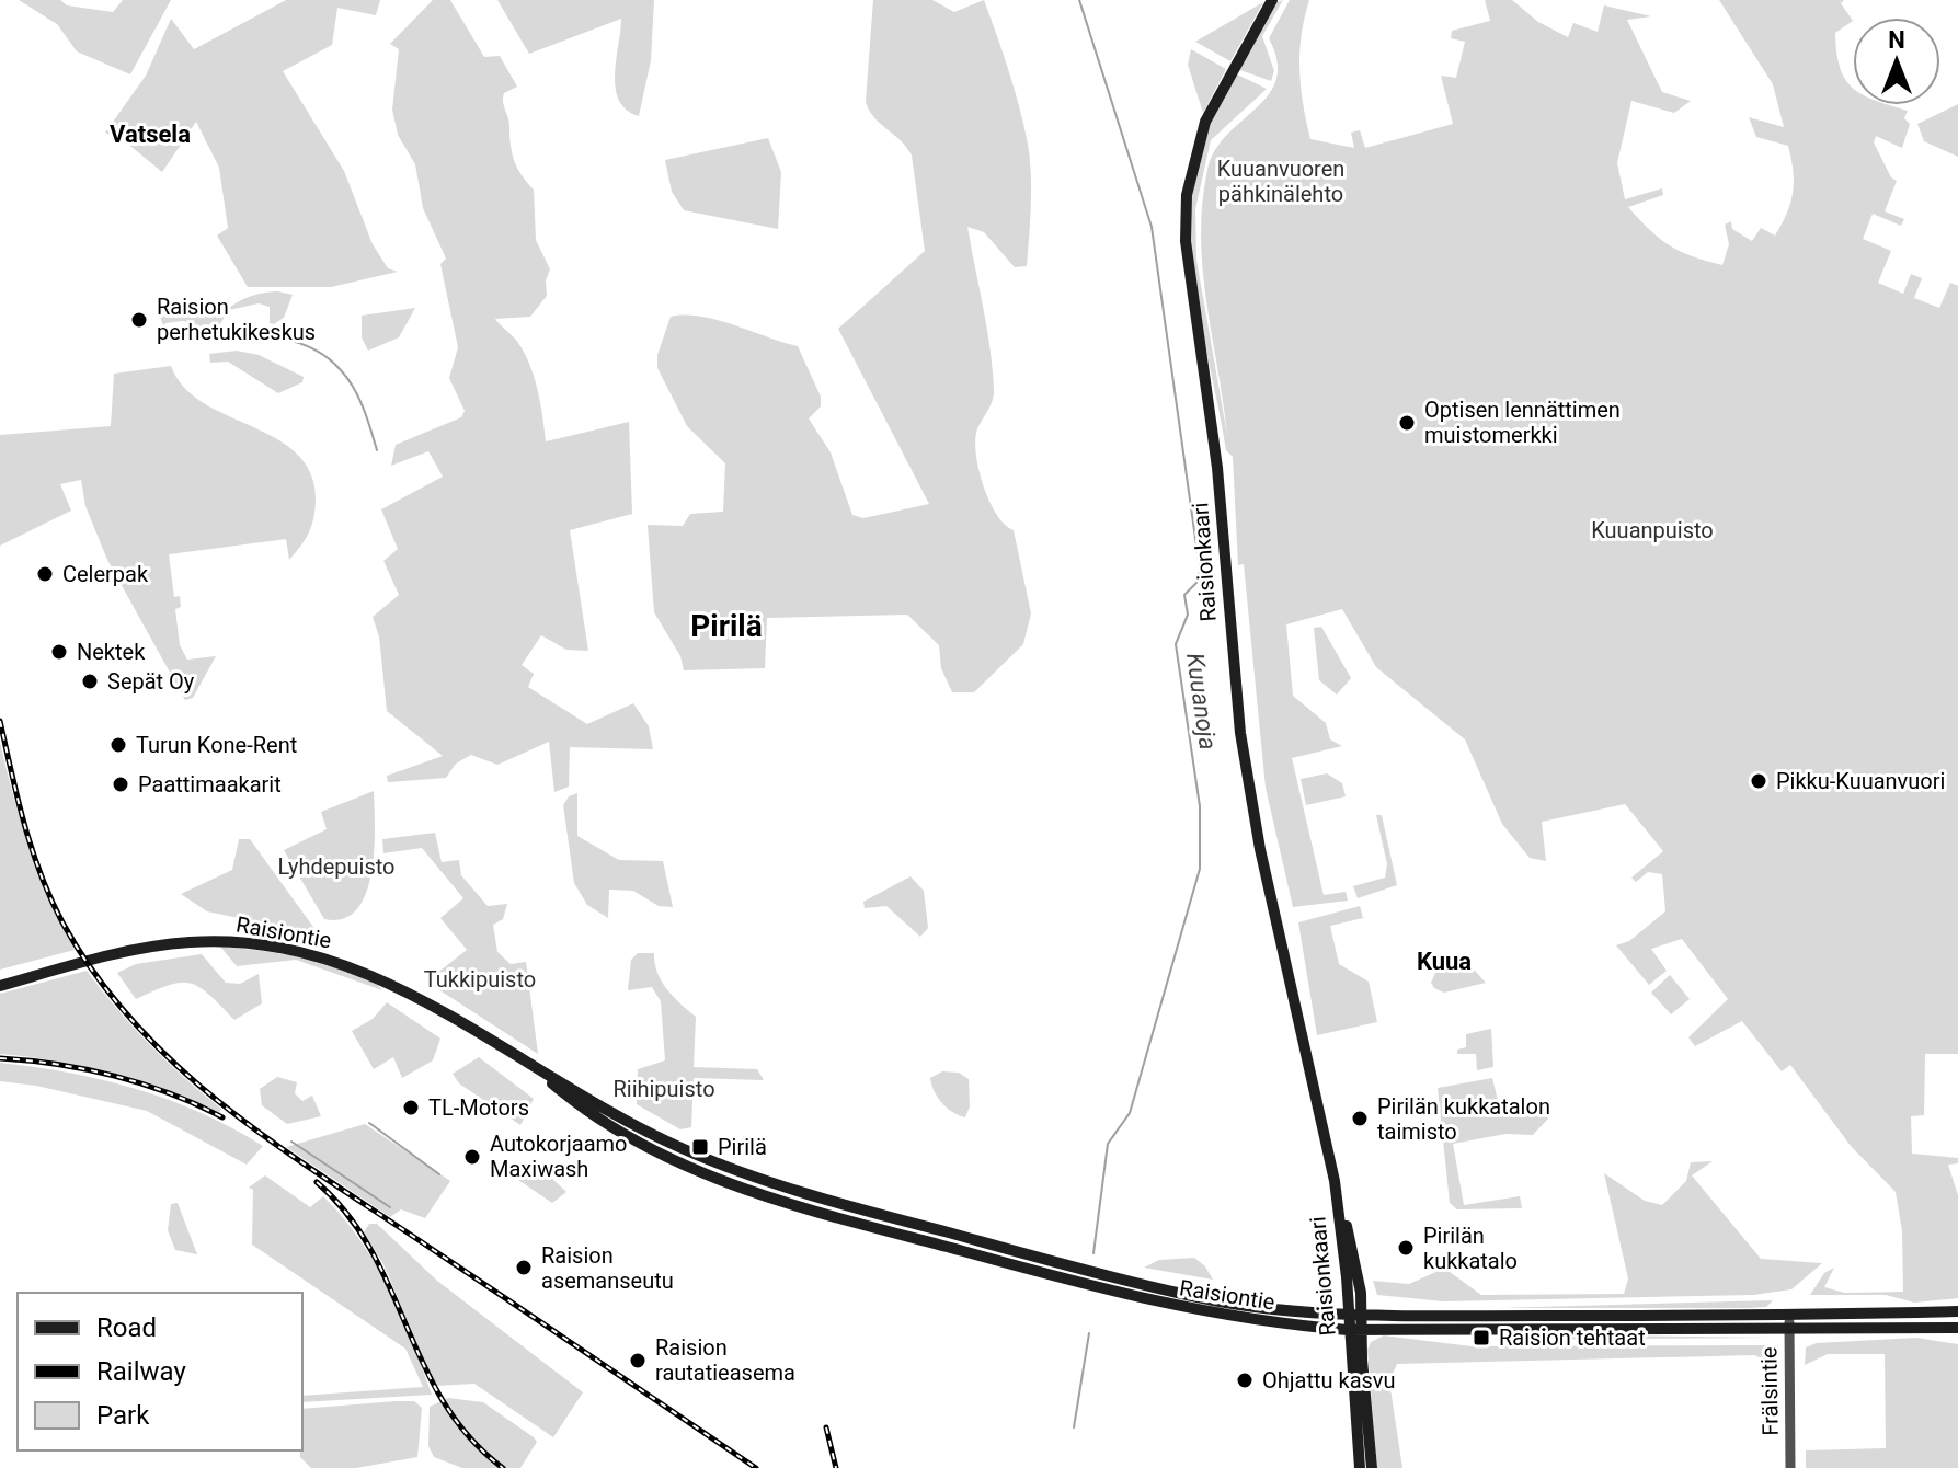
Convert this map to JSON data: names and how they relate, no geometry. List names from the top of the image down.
{
  "streets": {
    "main road": ["Raisionkaari", "Raisiontie"],
    "street": ["Frälsintie"]
  },
  "crossings": [
    ["Raisionkaari", "Raisiontie"],
    ["Raisiontie", "Frälsintie"]
  ],
  "districts": ["Vatsela", "Pirilä", "Kuua"],
  "water": ["Kuuanoja"],
  "parks": [
    "Kuuanvuoren pähkinälehto",
    "Kuuanpuisto",
    "Lyhdepuisto",
    "Tukkipuisto",
    "Riihipuisto"
  ],
  "places": {
    "other": [
      "Raision perhetukikeskus",
      "Optisen lennättimen muistomerkki",
      "Celerpak",
      "Nektek",
      "Sepät Oy",
      "Turun Kone-Rent",
      "Pikku-Kuuanvuori",
      "Paattimaakarit",
      "TL-Motors",
      "Pirilän kukkatalon taimisto",
      "Autokorjaamo Maxiwash",
      "Pirilän kukkatalo",
      "Raision asemanseutu",
      "Raision rautatieasema",
      "Ohjattu kasvu"
    ],
    "transit": ["Pirilä", "Raision tehtaat"]
  },
  "legend": ["Road", "Railway", "Park"],
  "north": "top"
}
